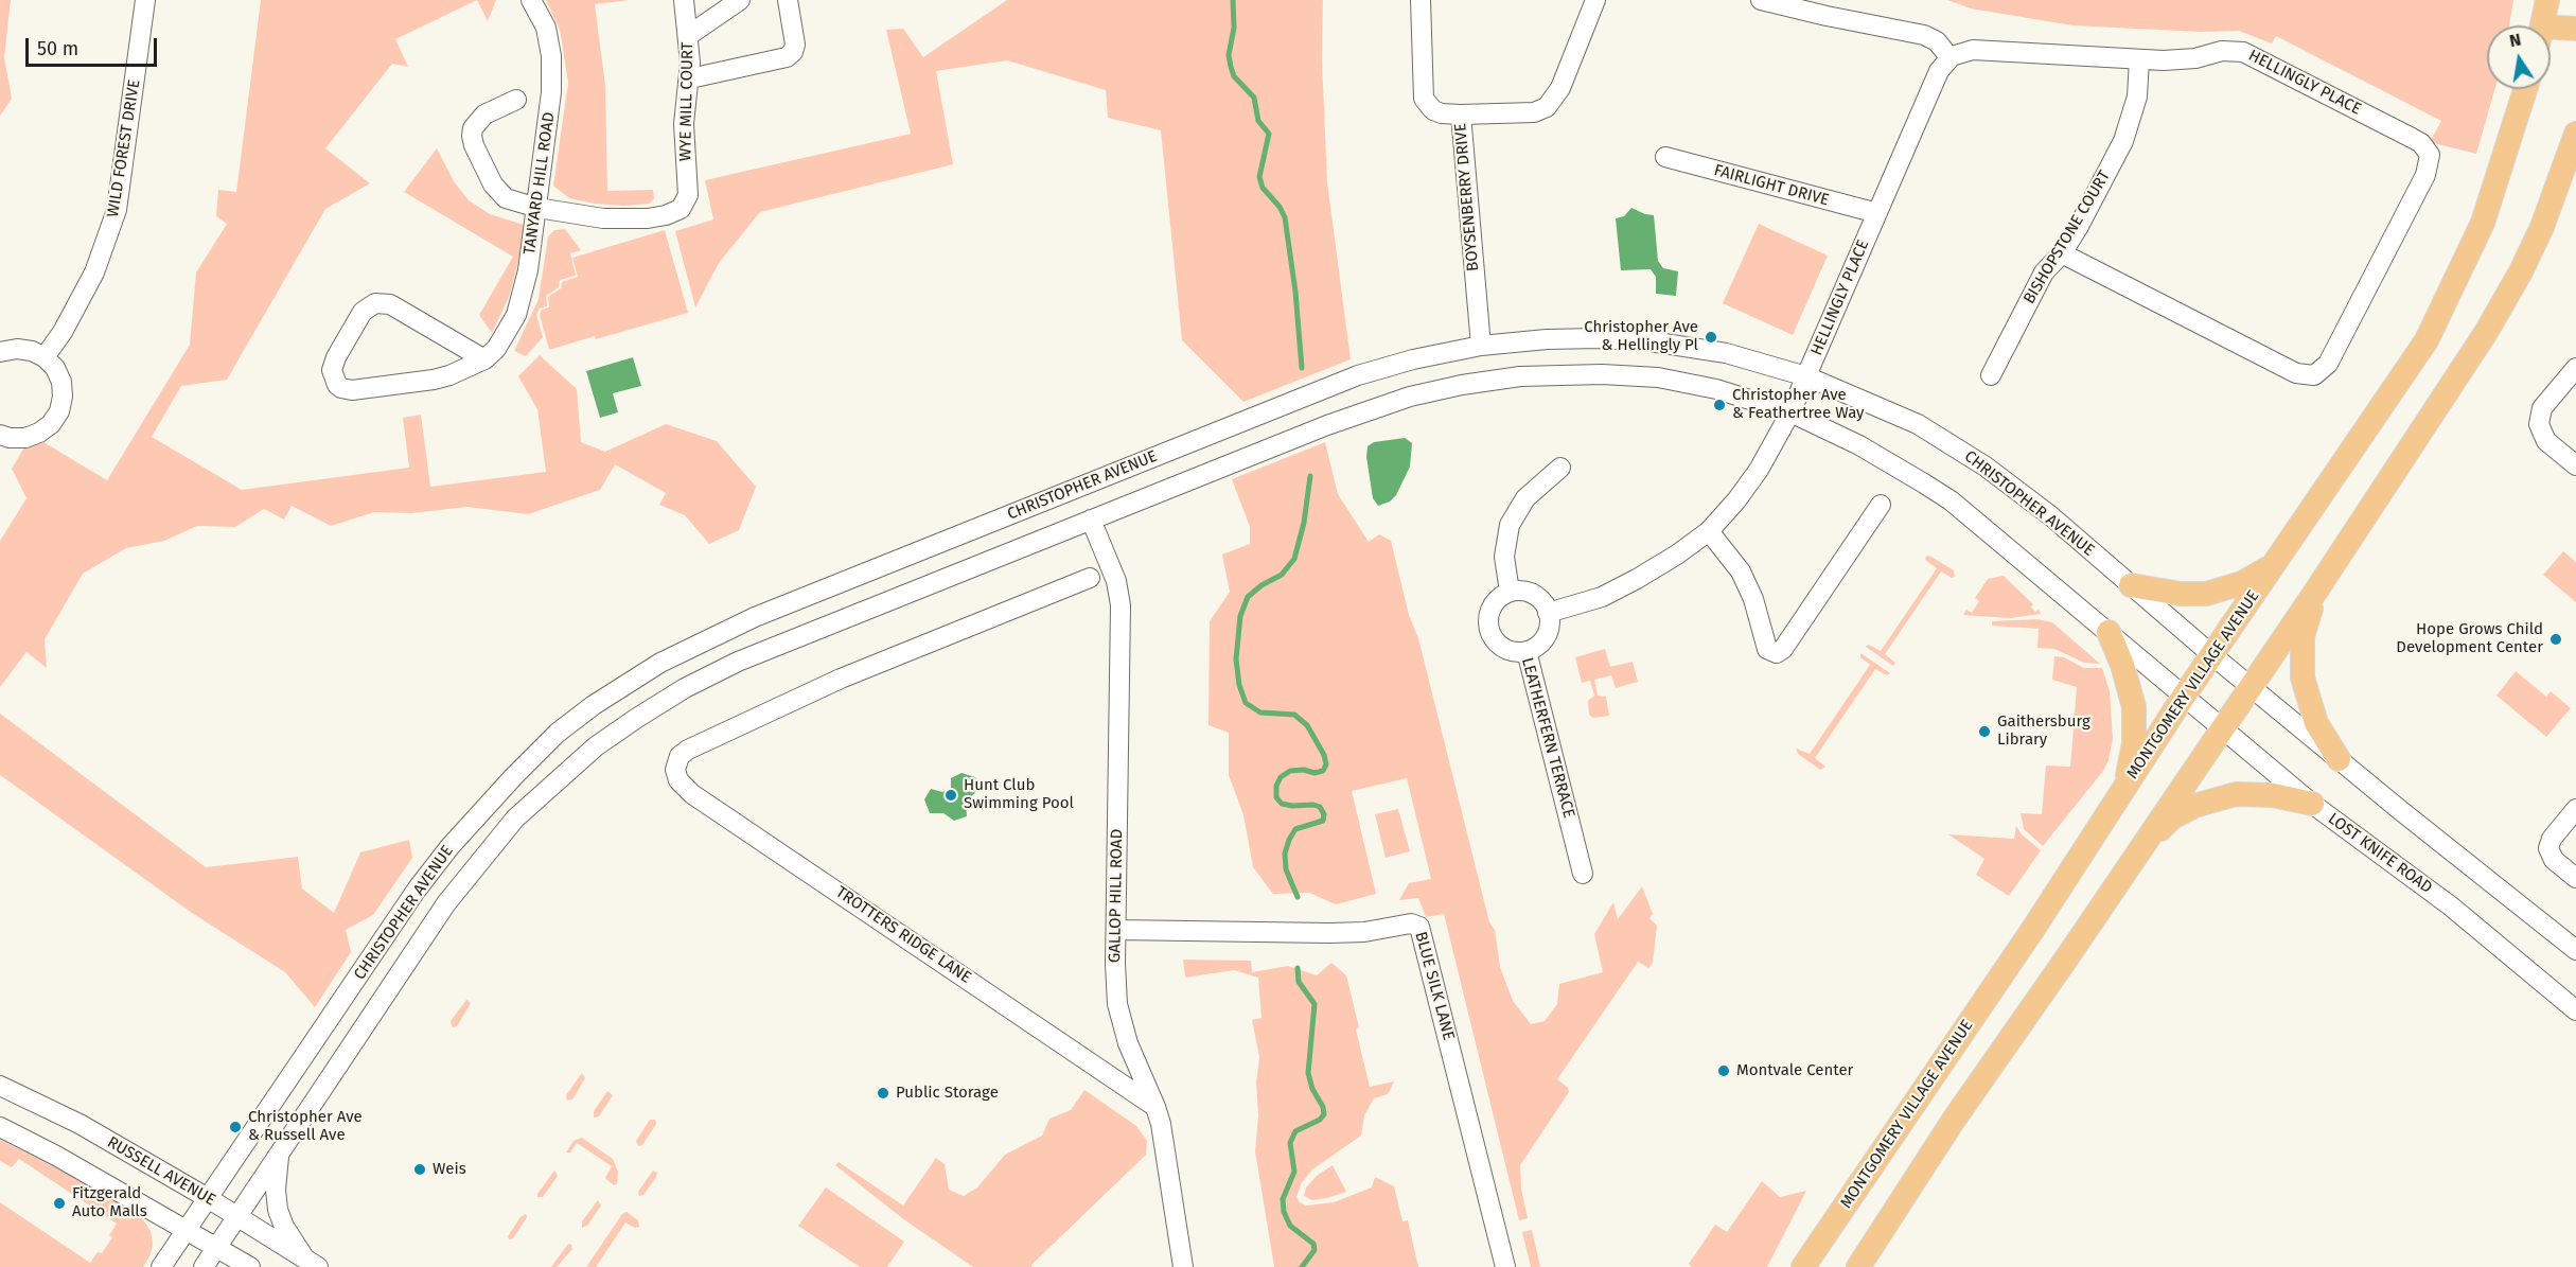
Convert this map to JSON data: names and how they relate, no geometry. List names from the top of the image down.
{
  "streets": {
    "main road": ["MONTGOMERY VILLAGE AVENUE"],
    "street": [
      "HELLINGLY PLACE",
      "WYE MILL COURT",
      "WILD FOREST DRIVE",
      "TANYARD HILL ROAD",
      "FAIRLIGHT DRIVE",
      "BOYSENBERRY DRIVE",
      "BISHOPSTONE COURT",
      "CHRISTOPHER AVENUE",
      "LEATHERFERN TERRACE",
      "LOST KNIFE ROAD",
      "GALLOP HILL ROAD",
      "TROTTERS RIDGE LANE",
      "BLUE SILK LANE",
      "RUSSELL AVENUE"
    ]
  },
  "crossings": [
    ["HELLINGLY PLACE", "FAIRLIGHT DRIVE"],
    ["HELLINGLY PLACE", "BISHOPSTONE COURT"],
    ["HELLINGLY PLACE", "CHRISTOPHER AVENUE"],
    ["HELLINGLY PLACE", "LEATHERFERN TERRACE"],
    ["WYE MILL COURT", "TANYARD HILL ROAD"],
    ["BOYSENBERRY DRIVE", "CHRISTOPHER AVENUE"],
    ["CHRISTOPHER AVENUE", "MONTGOMERY VILLAGE AVENUE"],
    ["CHRISTOPHER AVENUE", "LOST KNIFE ROAD"],
    ["CHRISTOPHER AVENUE", "GALLOP HILL ROAD"],
    ["CHRISTOPHER AVENUE", "RUSSELL AVENUE"],
    ["MONTGOMERY VILLAGE AVENUE", "LOST KNIFE ROAD"],
    ["GALLOP HILL ROAD", "TROTTERS RIDGE LANE"],
    ["GALLOP HILL ROAD", "BLUE SILK LANE"]
  ],
  "places": [
    "Christopher Ave & Hellingly Pl",
    "Christopher Ave & Feathertree Way",
    "Hope Grows Child Development Center",
    "Gaithersburg Library",
    "Hunt Club Swimming Pool",
    "Montvale Center",
    "Public Storage",
    "Christopher Ave & Russell Ave",
    "Weis",
    "Fitzgerald Auto Malls"
  ],
  "scale_bar": "50 m",
  "north": "top"
}
